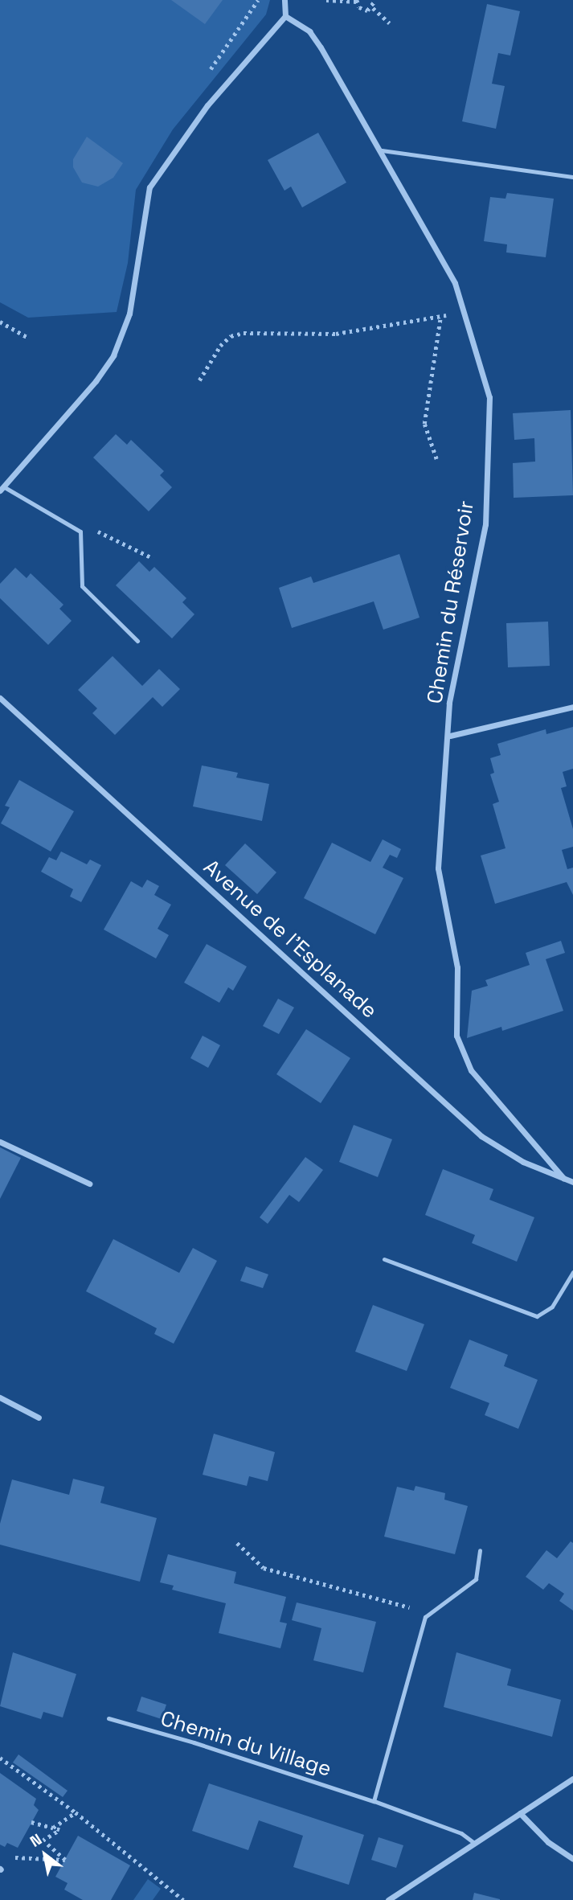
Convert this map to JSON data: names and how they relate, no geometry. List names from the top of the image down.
{
  "streets": {
    "street": ["Chemin du Réservoir", "Avenue de l'Esplanade"],
    "lane": ["Chemin du Village"]
  },
  "crossings": [
    ["Chemin du Réservoir", "Avenue de l'Esplanade"]
  ],
  "north": "top left"
}
